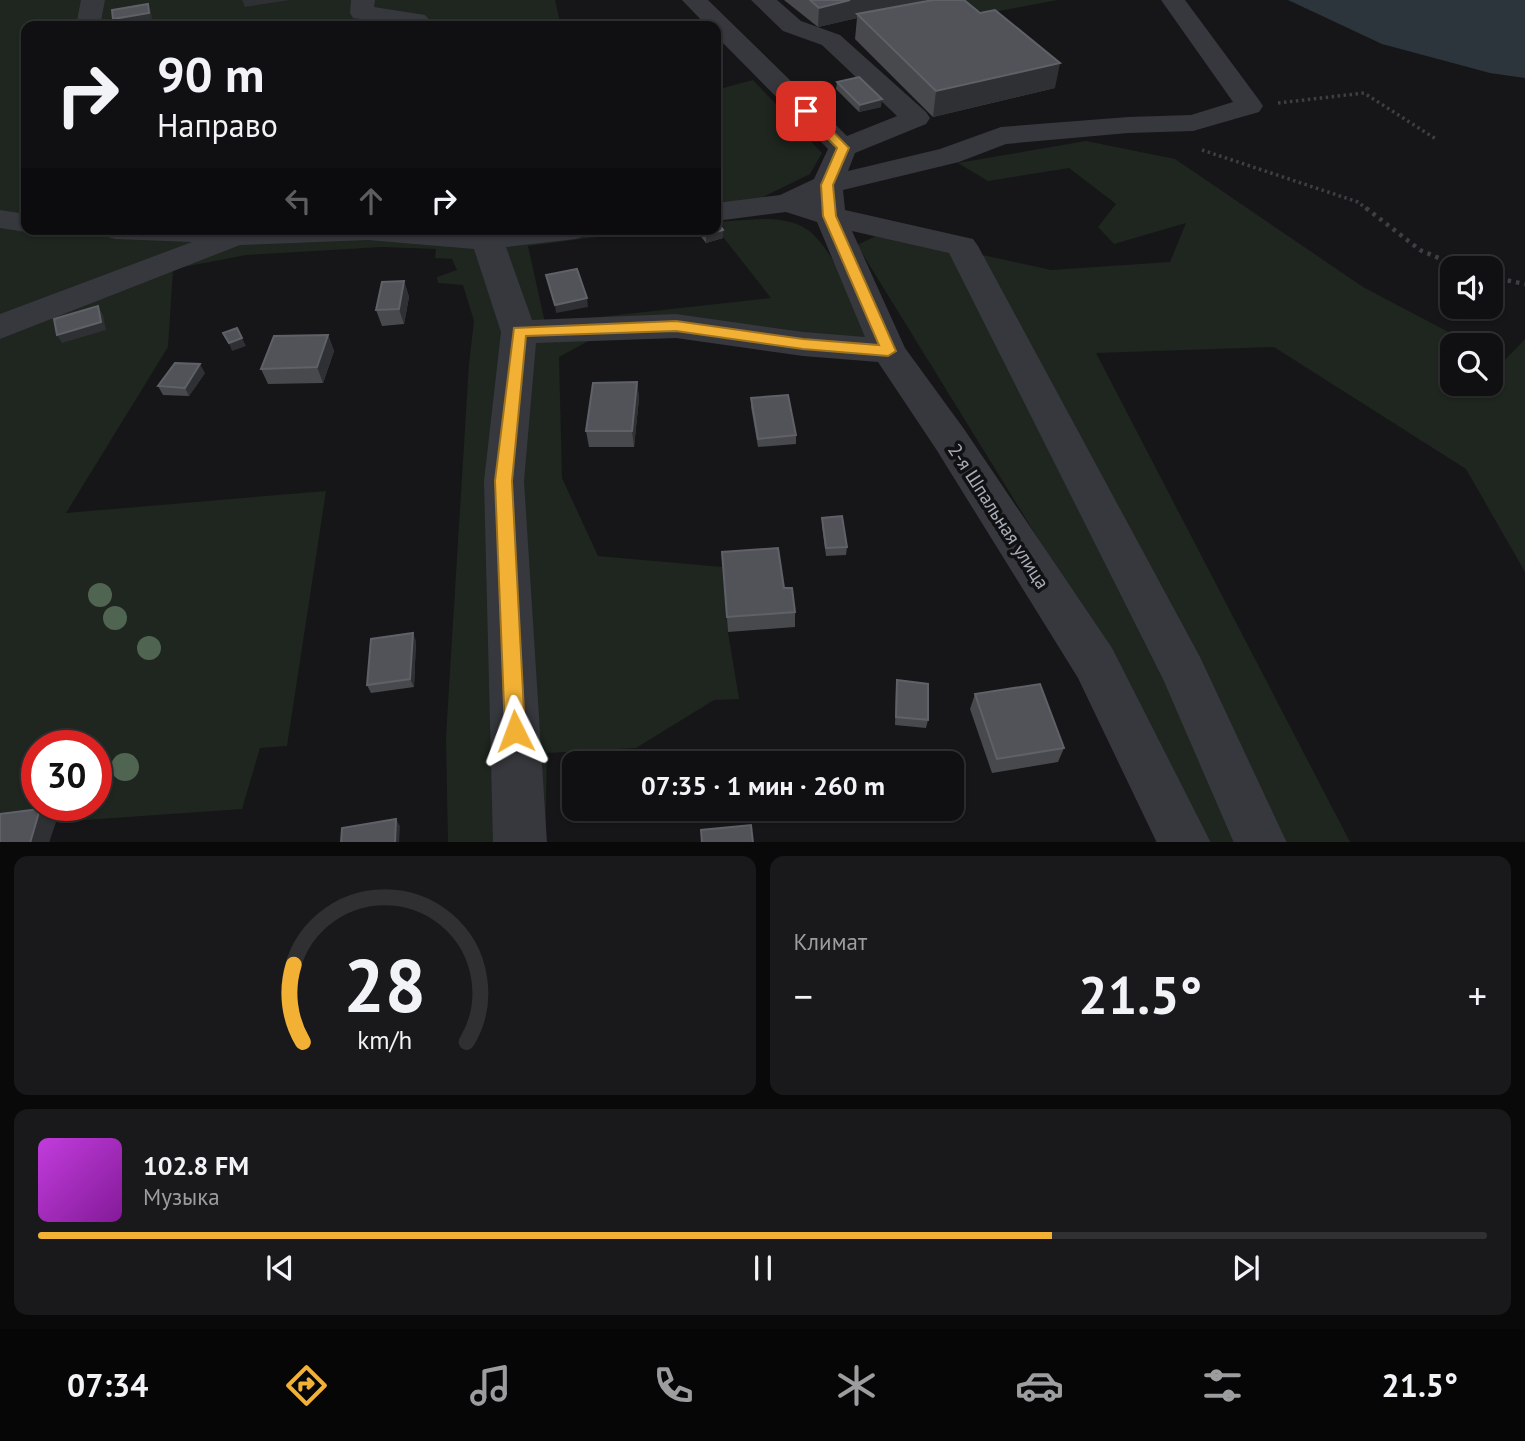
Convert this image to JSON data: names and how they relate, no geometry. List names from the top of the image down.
{
  "streets": {
    "street": ["2-я Шпальная улица"]
  },
  "page": {
    "turn": ["90 m", "Направо"],
    "limit": "30",
    "trip": "07:35 · 1 мин · 260 m",
    "tile": "Климат",
    "heat": ["−", "21.5°", "+"],
    "song": ["102.8 FM", "Музыка"],
    "tabs": ["07:34", "21.5°"],
    "gauge": ["28", "km/h"]
  }
}
